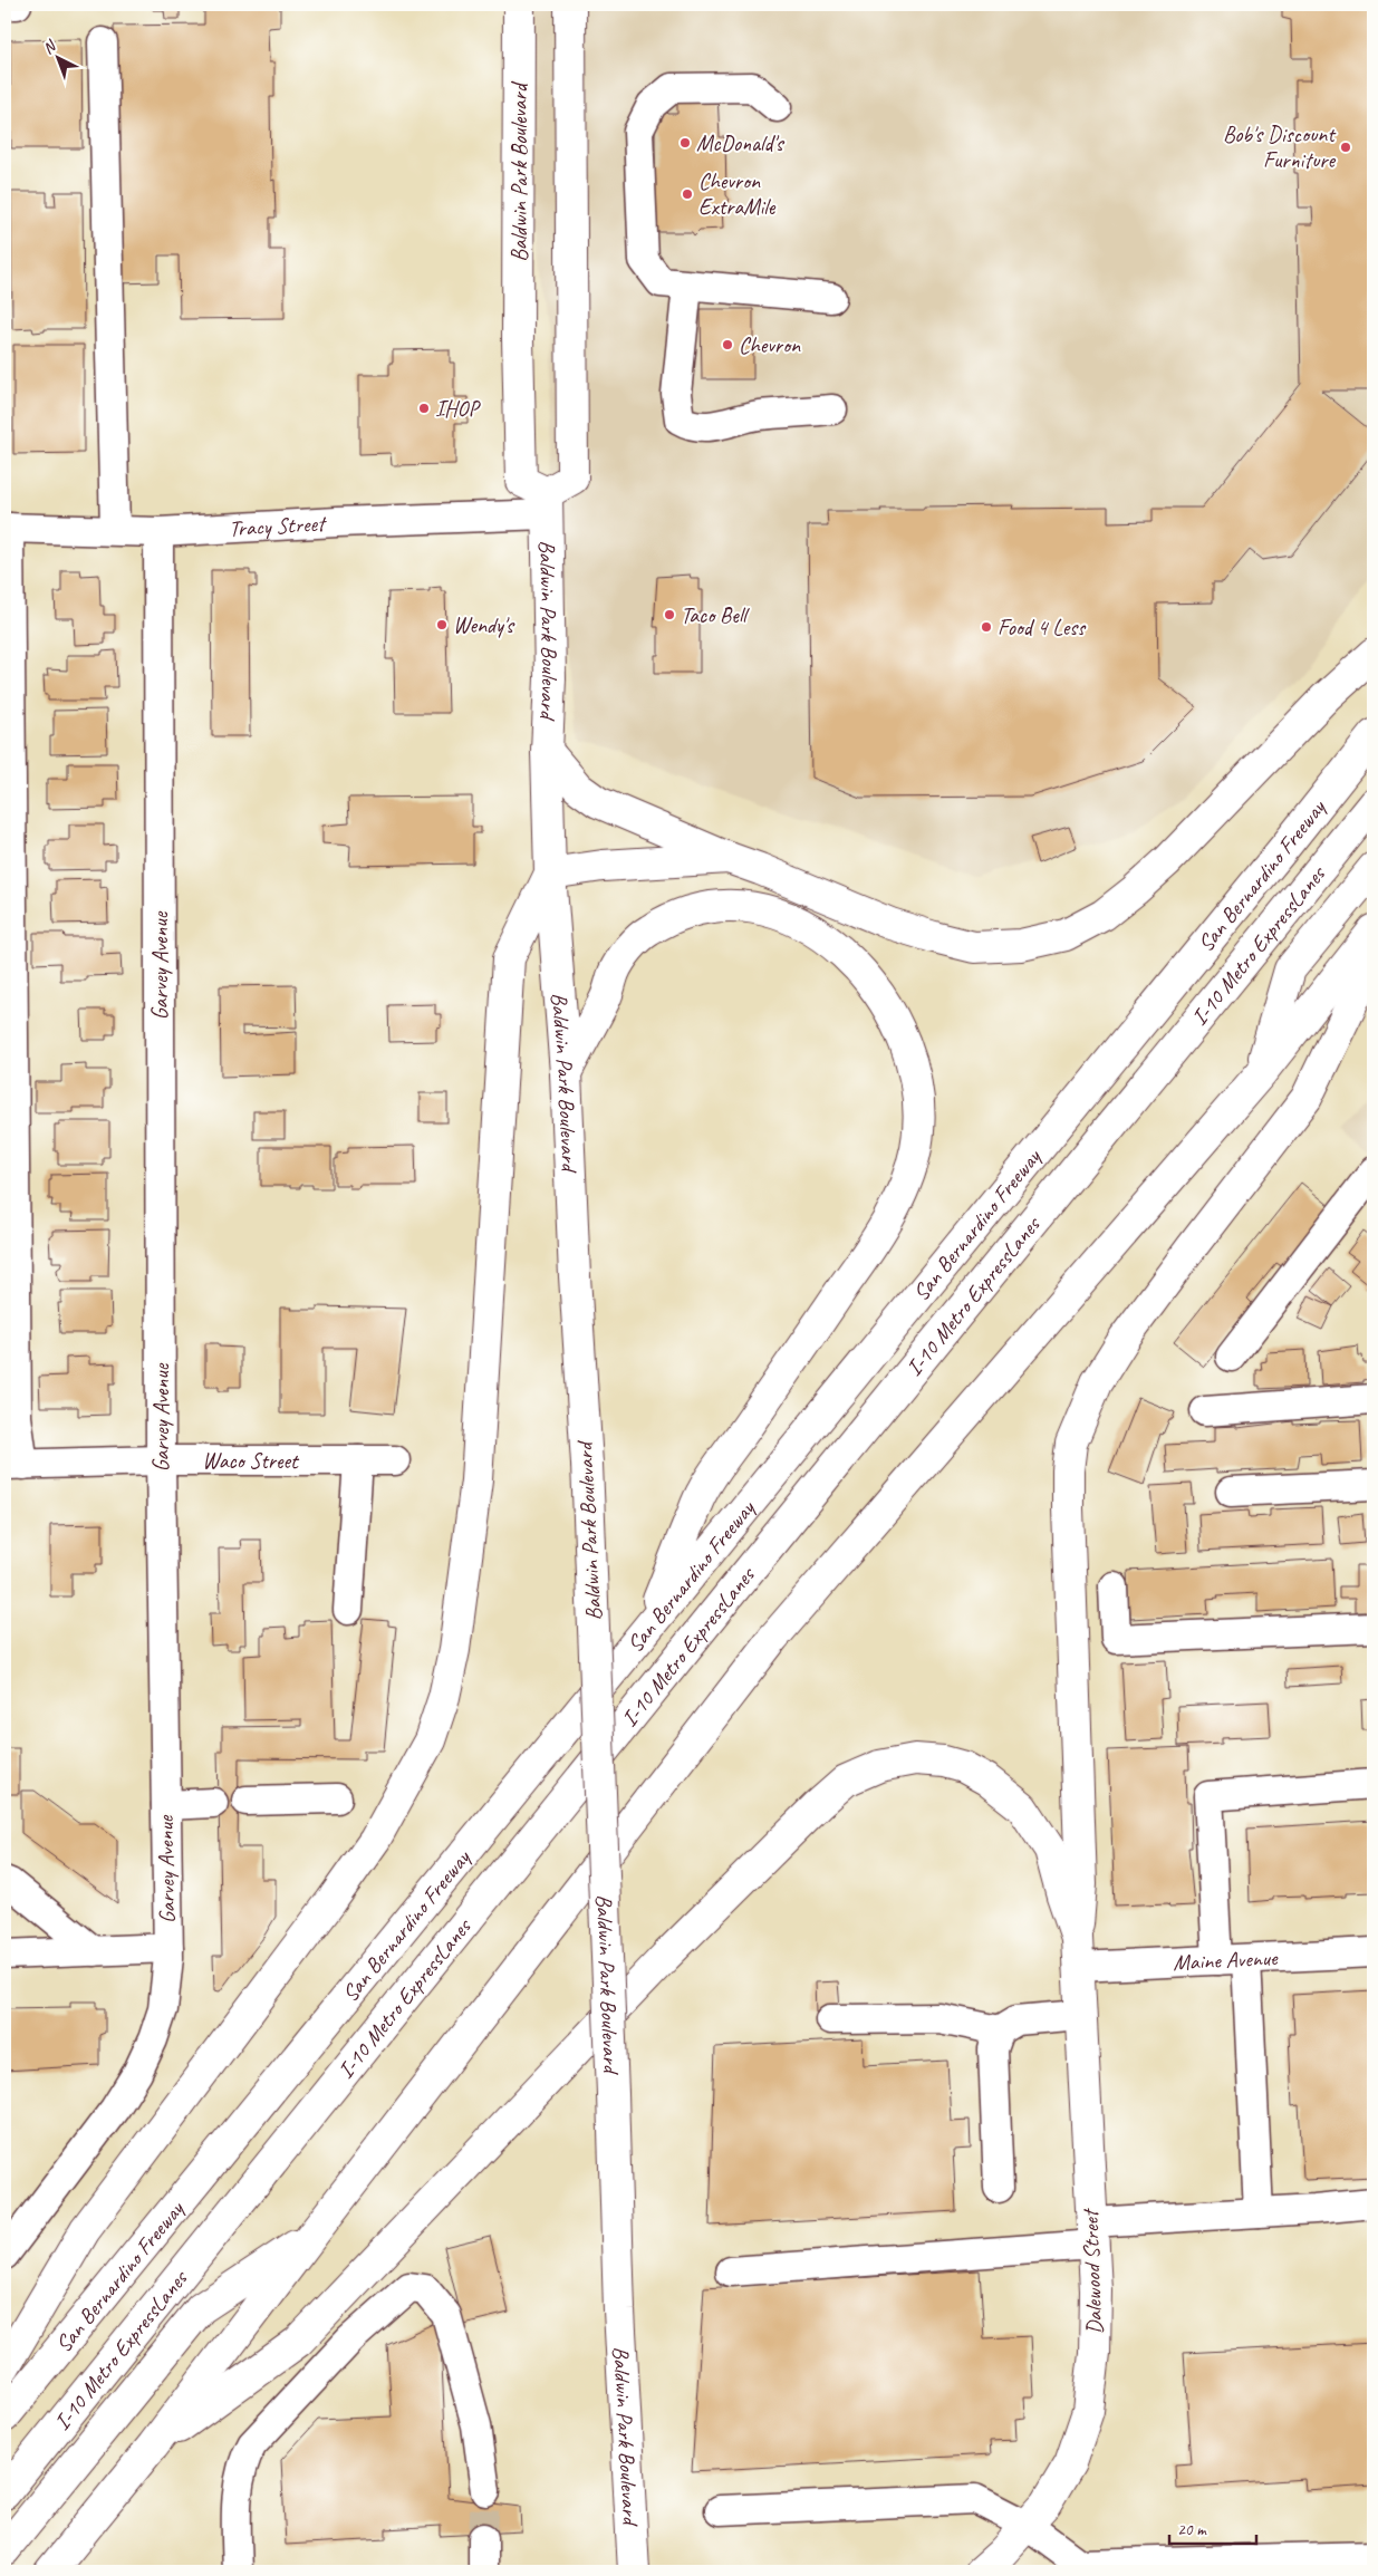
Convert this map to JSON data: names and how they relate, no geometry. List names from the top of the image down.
{
  "streets": {
    "main road": [
      "Baldwin Park Boulevard",
      "San Bernardino Freeway",
      "I-10 Metro ExpressLanes",
      "Dalewood Street"
    ],
    "street": [
      "Tracy Street",
      "Garvey Avenue",
      "Waco Street",
      "Maine Avenue"
    ]
  },
  "crossings": [
    ["Baldwin Park Boulevard", "Tracy Street"],
    ["Tracy Street", "Garvey Avenue"],
    ["Garvey Avenue", "Waco Street"],
    ["Maine Avenue", "Dalewood Street"]
  ],
  "places": [
    "McDonald's",
    "Bob's Discount Furniture",
    "Chevron ExtraMile",
    "Chevron",
    "IHOP",
    "Taco Bell",
    "Wendy's",
    "Food 4 Less"
  ],
  "scale_bar": "20 m",
  "north": "top left"
}
